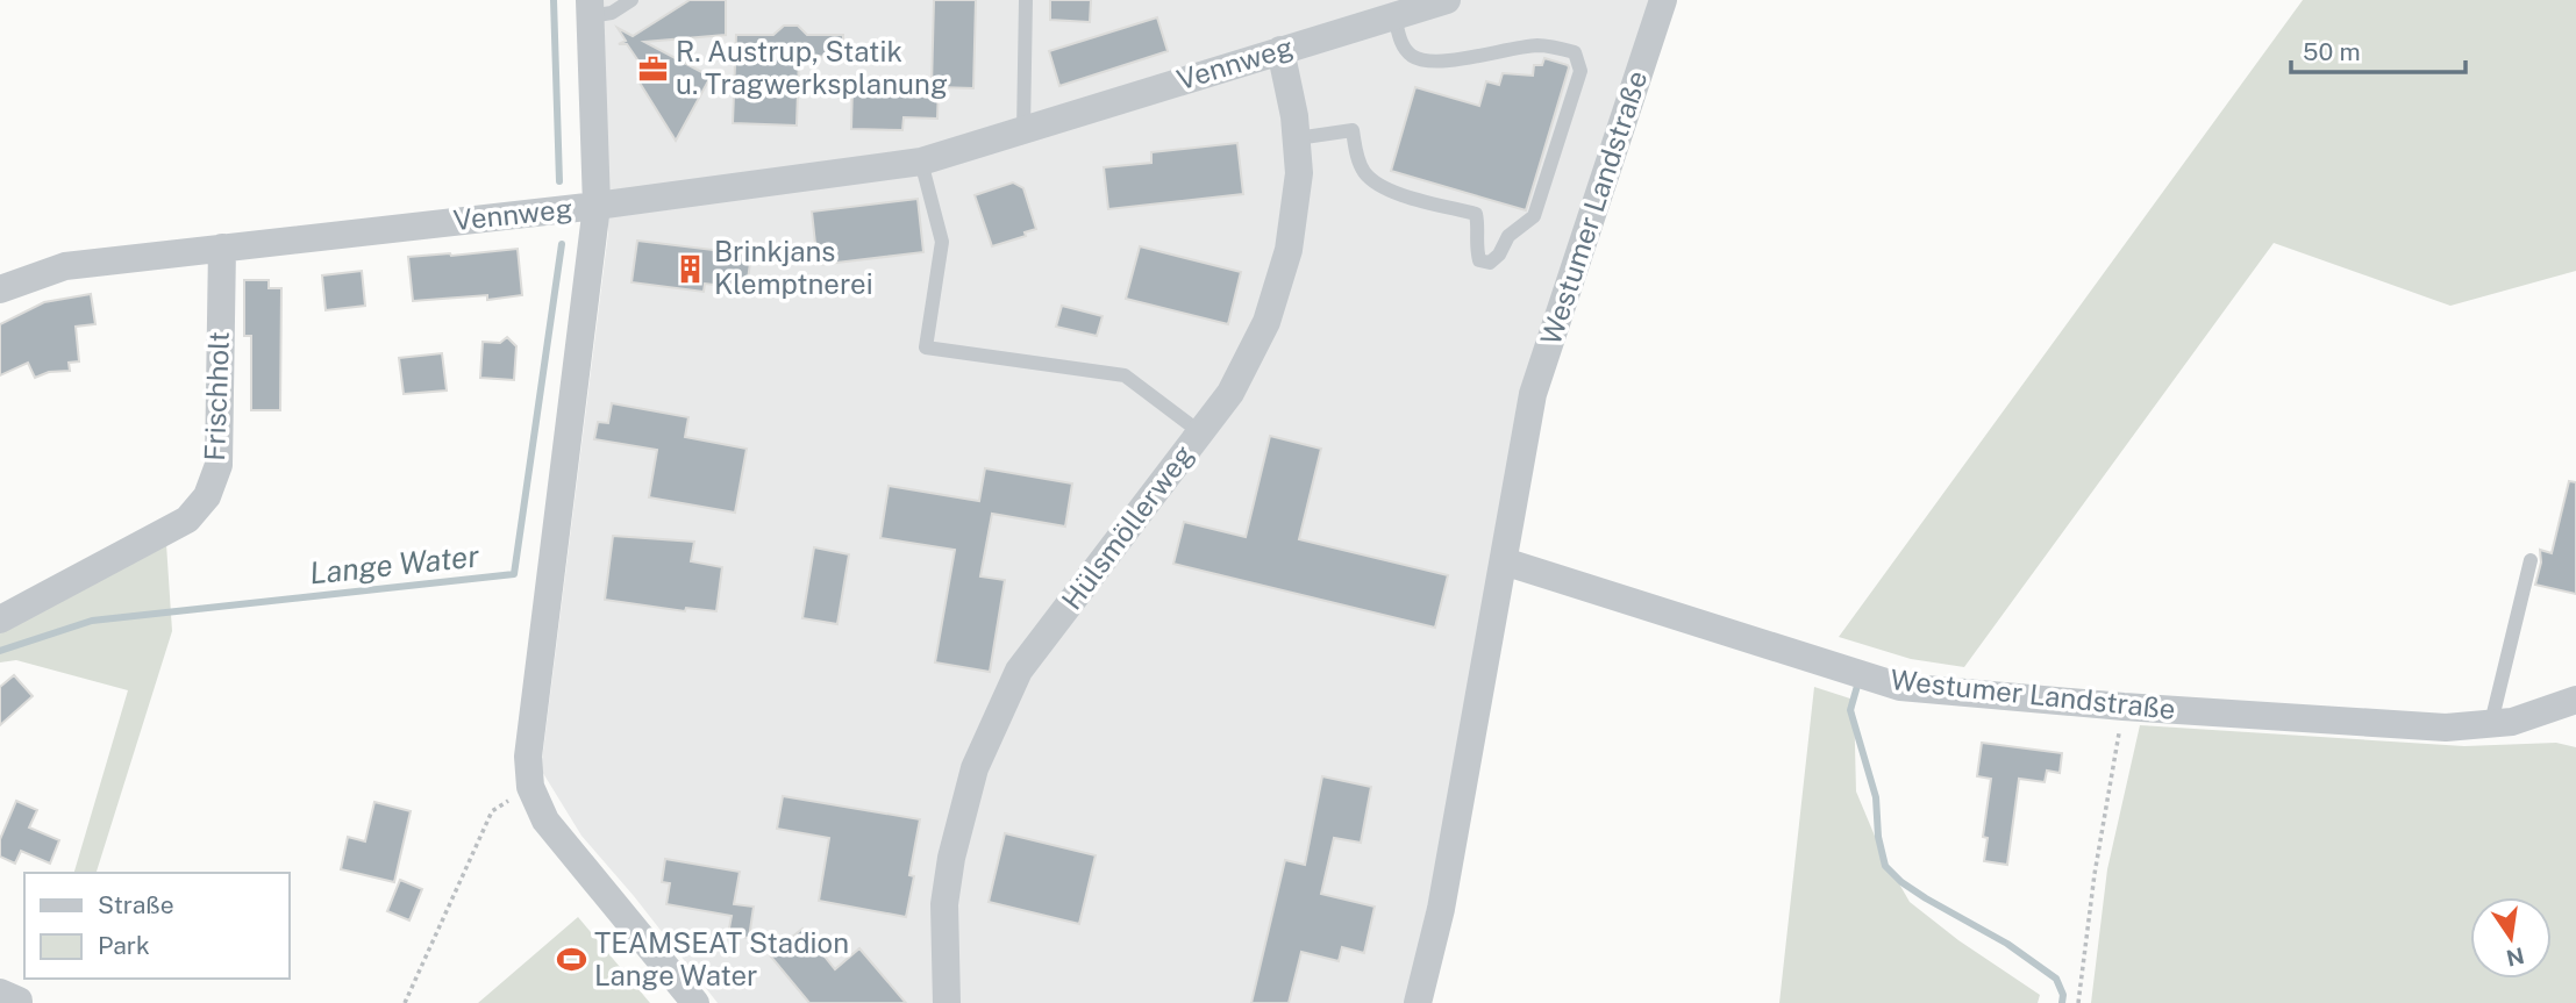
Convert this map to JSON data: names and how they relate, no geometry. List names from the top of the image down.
{
  "streets": {
    "street": [
      "Vennweg",
      "Westumer Landstraße",
      "Frischholt",
      "Hülsmöllerweg"
    ]
  },
  "crossings": [
    ["Vennweg", "Frischholt"],
    ["Vennweg", "Hülsmöllerweg"]
  ],
  "water": ["Lange Water"],
  "places": {
    "office": ["R. Austrup, Statik u. Tragwerksplanung"],
    "building": ["Brinkjans Klemptnerei"],
    "sports": ["TEAMSEAT Stadion Lange Water"]
  },
  "legend": ["Straße", "Park"],
  "scale_bar": "50 m",
  "north": "bottom"
}
